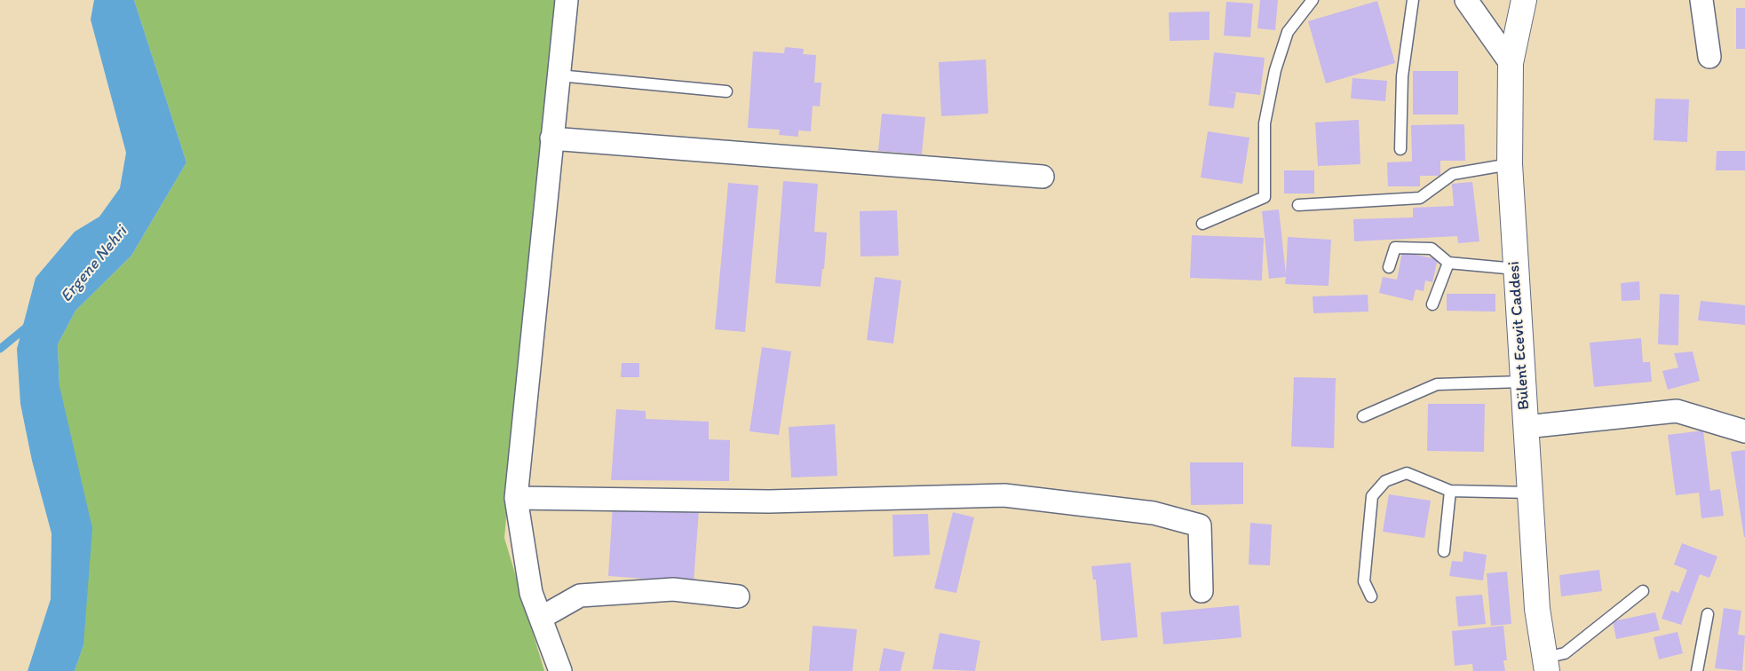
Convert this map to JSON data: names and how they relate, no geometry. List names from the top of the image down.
{
  "streets": {
    "main road": ["Bülent Ecevit Caddesi"]
  },
  "water": ["Ergene Nehri"]
}
